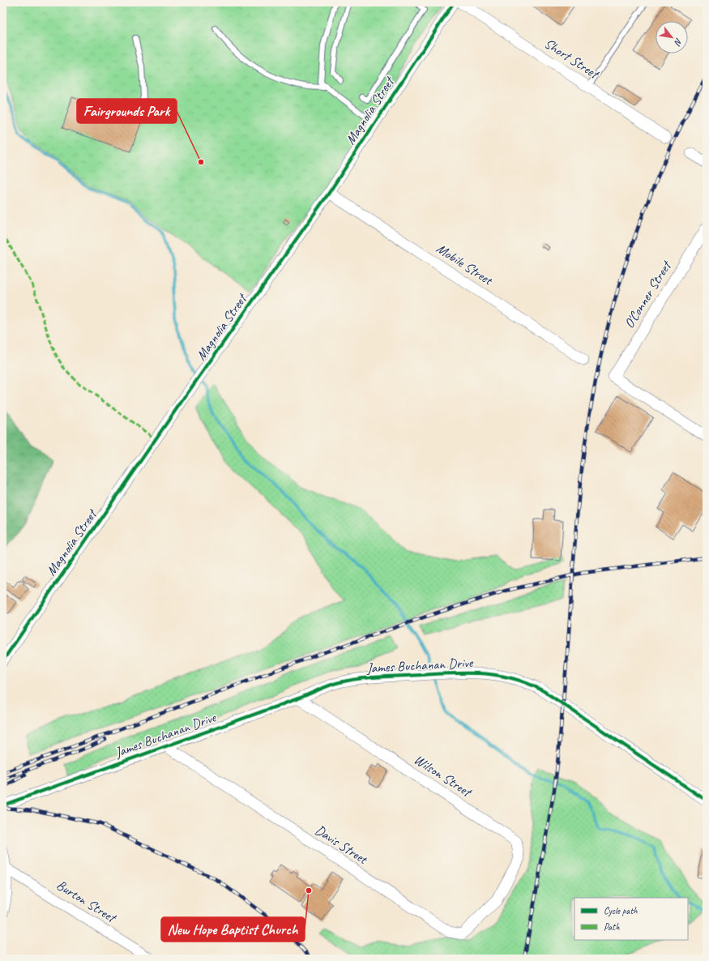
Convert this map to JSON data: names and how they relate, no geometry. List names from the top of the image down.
{
  "streets": {
    "street": [
      "Short Street",
      "Magnolia Street",
      "Mobile Street",
      "O'Conner Street",
      "James Buchanan Drive",
      "Wilson Street",
      "Davis Street",
      "Burton Street"
    ]
  },
  "crossings": [
    ["Magnolia Street", "Mobile Street"],
    ["James Buchanan Drive", "Wilson Street"],
    ["James Buchanan Drive", "Davis Street"],
    ["Wilson Street", "Davis Street"]
  ],
  "places": ["Fairgrounds Park", "New Hope Baptist Church"],
  "legend": ["Cycle path", "Path"],
  "north": "bottom right"
}
